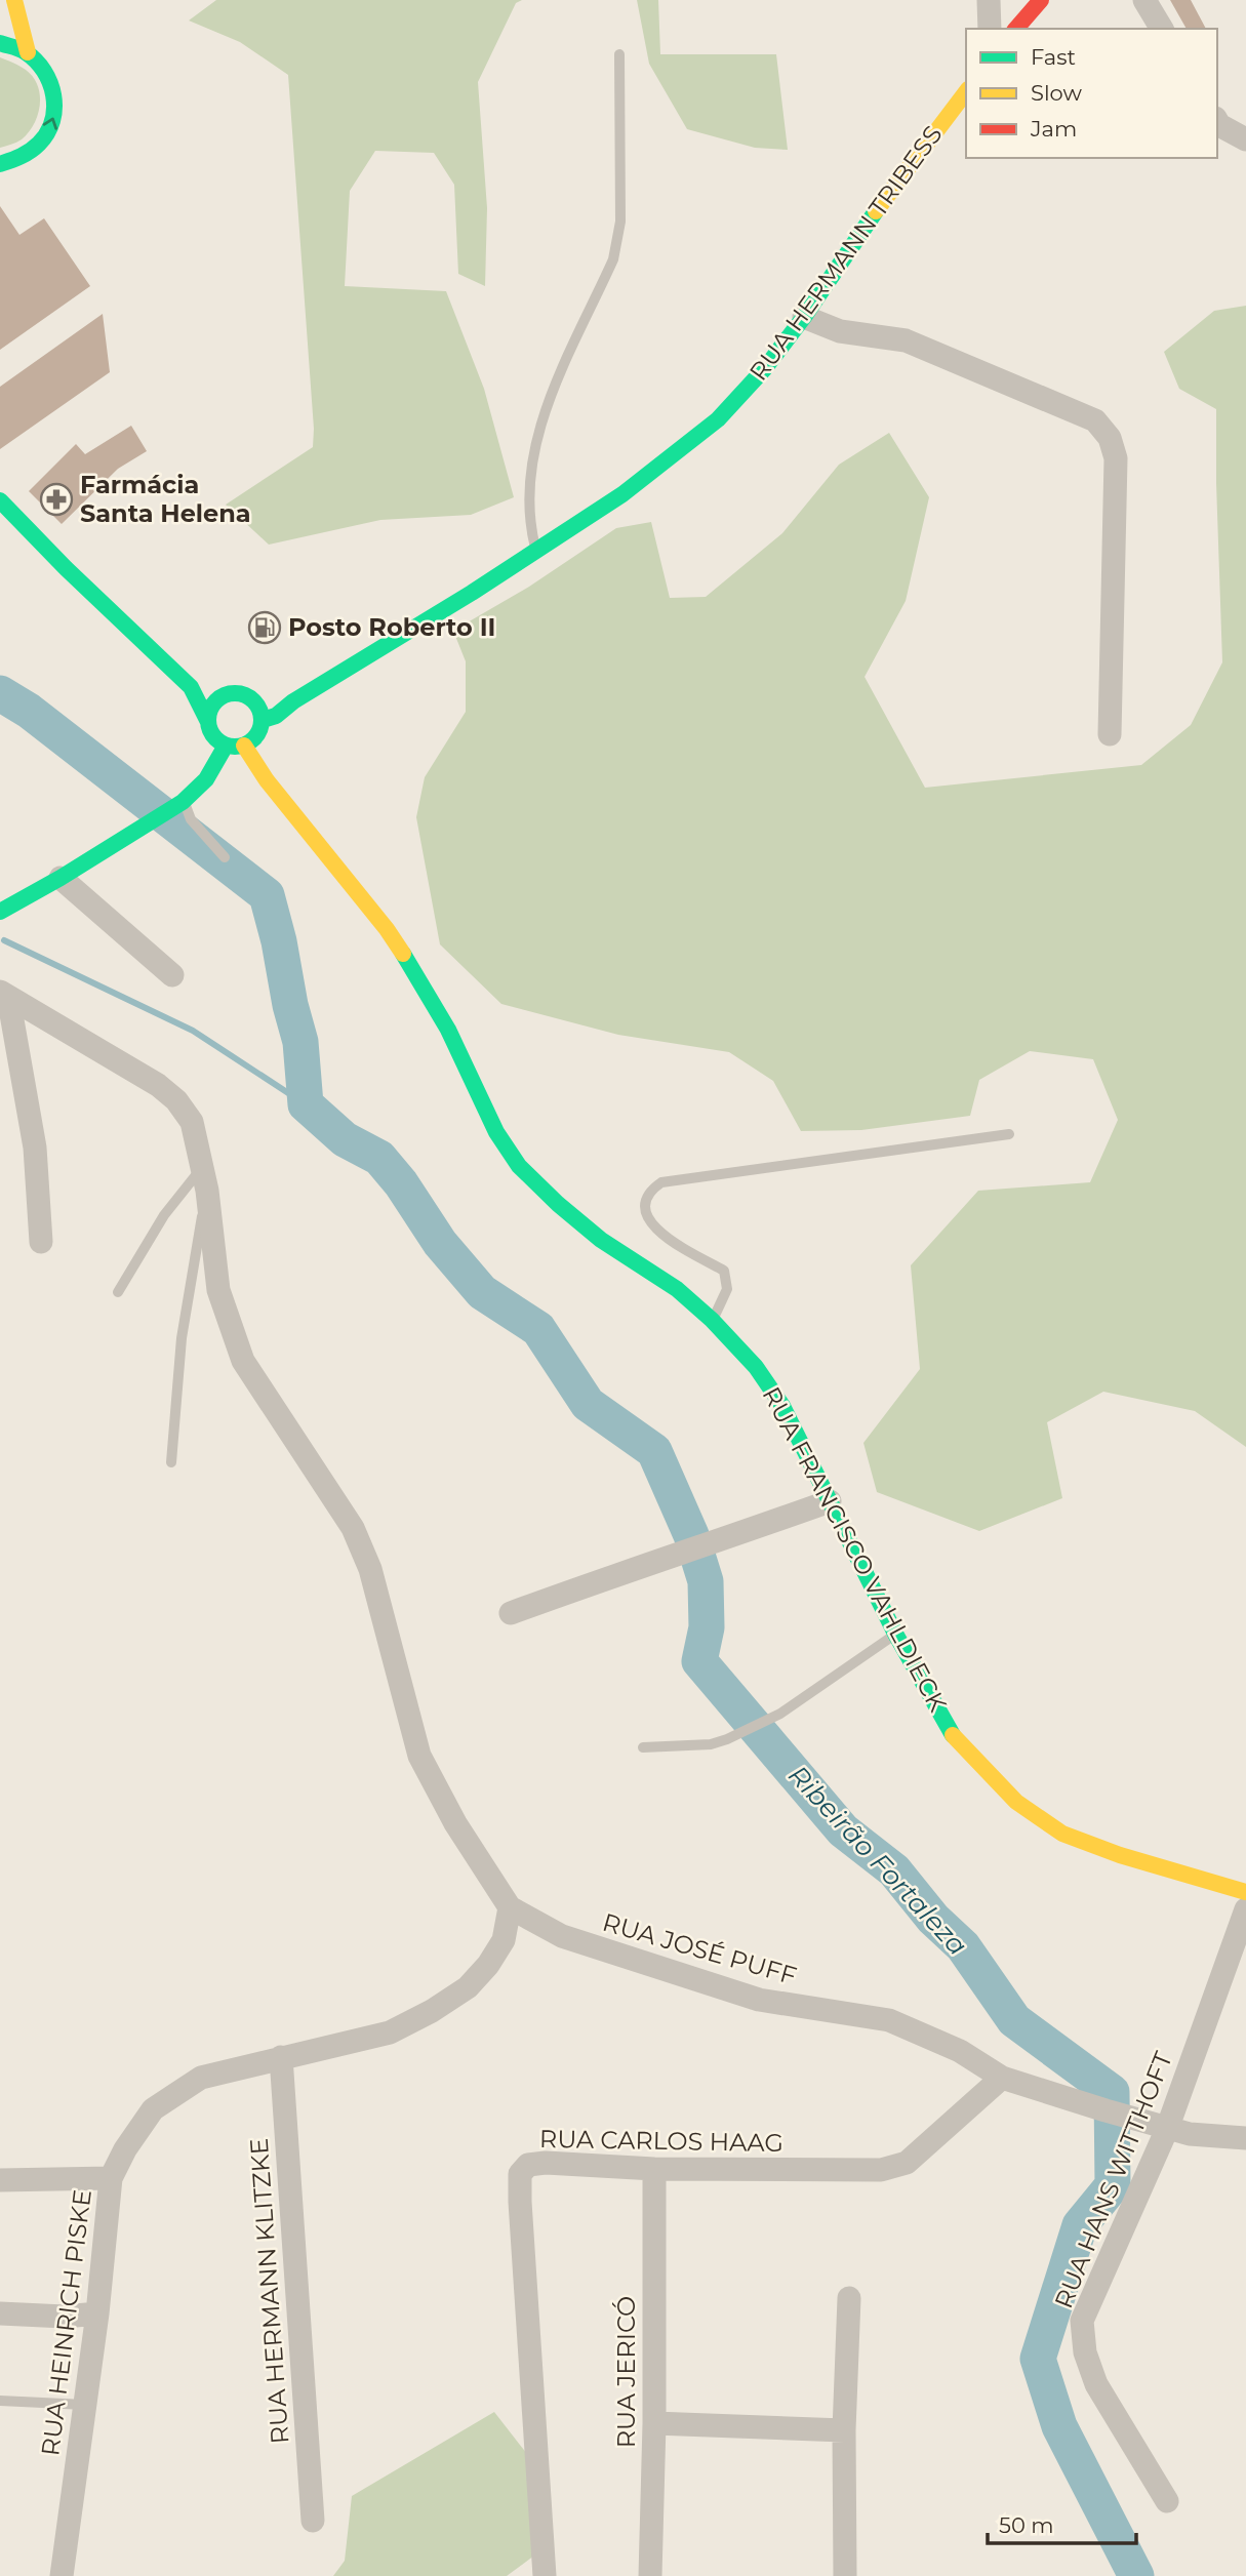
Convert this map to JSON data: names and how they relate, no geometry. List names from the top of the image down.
{
  "streets": {
    "main road": ["RUA HERMANN TRIBESS", "RUA FRANCISCO VAHLDIECK"],
    "street": [
      "RUA JOSÉ PUFF",
      "RUA CARLOS HAAG",
      "RUA HANS WITTHOFT",
      "RUA HERMANN KLITZKE",
      "RUA HEINRICH PISKE",
      "RUA JERICÓ"
    ]
  },
  "crossings": [
    ["RUA HERMANN TRIBESS", "RUA FRANCISCO VAHLDIECK"],
    ["RUA JOSÉ PUFF", "RUA CARLOS HAAG"],
    ["RUA JOSÉ PUFF", "RUA HANS WITTHOFT"],
    ["RUA JOSÉ PUFF", "RUA HEINRICH PISKE"],
    ["RUA CARLOS HAAG", "RUA JERICÓ"],
    ["RUA HERMANN KLITZKE", "RUA HEINRICH PISKE"]
  ],
  "water": ["Ribeirão Fortaleza"],
  "places": {
    "pharmacy": ["Farmácia Santa Helena"],
    "fuel station": ["Posto Roberto II"]
  },
  "legend": ["Fast", "Slow", "Jam"],
  "scale_bar": "50 m"
}
